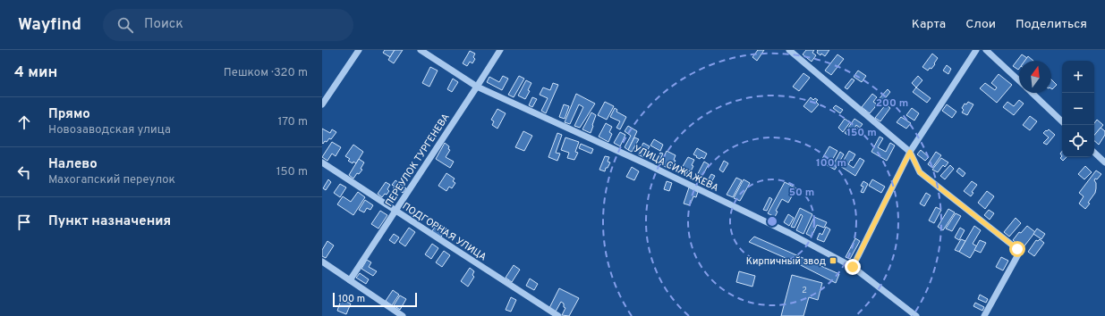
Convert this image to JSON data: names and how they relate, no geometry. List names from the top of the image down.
{
  "streets": {
    "street": ["ПЕРЕУЛОК ТУРГЕНЕВА", "УЛИЦА СИЖАЖЕВА", "ПОДГОРНАЯ УЛИЦА"]
  },
  "crossings": [
    ["ПЕРЕУЛОК ТУРГЕНЕВА", "УЛИЦА СИЖАЖЕВА"],
    ["ПЕРЕУЛОК ТУРГЕНЕВА", "ПОДГОРНАЯ УЛИЦА"]
  ],
  "places": {
    "transit": ["Кирпичный звод"]
  },
  "house_numbers": ["2"],
  "scale_bar": "100 m",
  "north": "top",
  "page": {
    "header": "Wayfind",
    "search": "Поиск",
    "nav": ["Карта", "Слои", "Поделиться"],
    "heading": ["4 мин", "Пешком · 320 m"],
    "map_buttons": ["+", "−"],
    "list": [
      ["Прямо", "Новозаводская улица", "170 m"],
      ["Налево", "Махогапский переулок", "150 m"],
      "Пункт назначения"
    ],
    "scale": "100 m"
  },
  "rings": [
    "200 m",
    "150 m",
    "100 m",
    "50 m"
  ]
}
